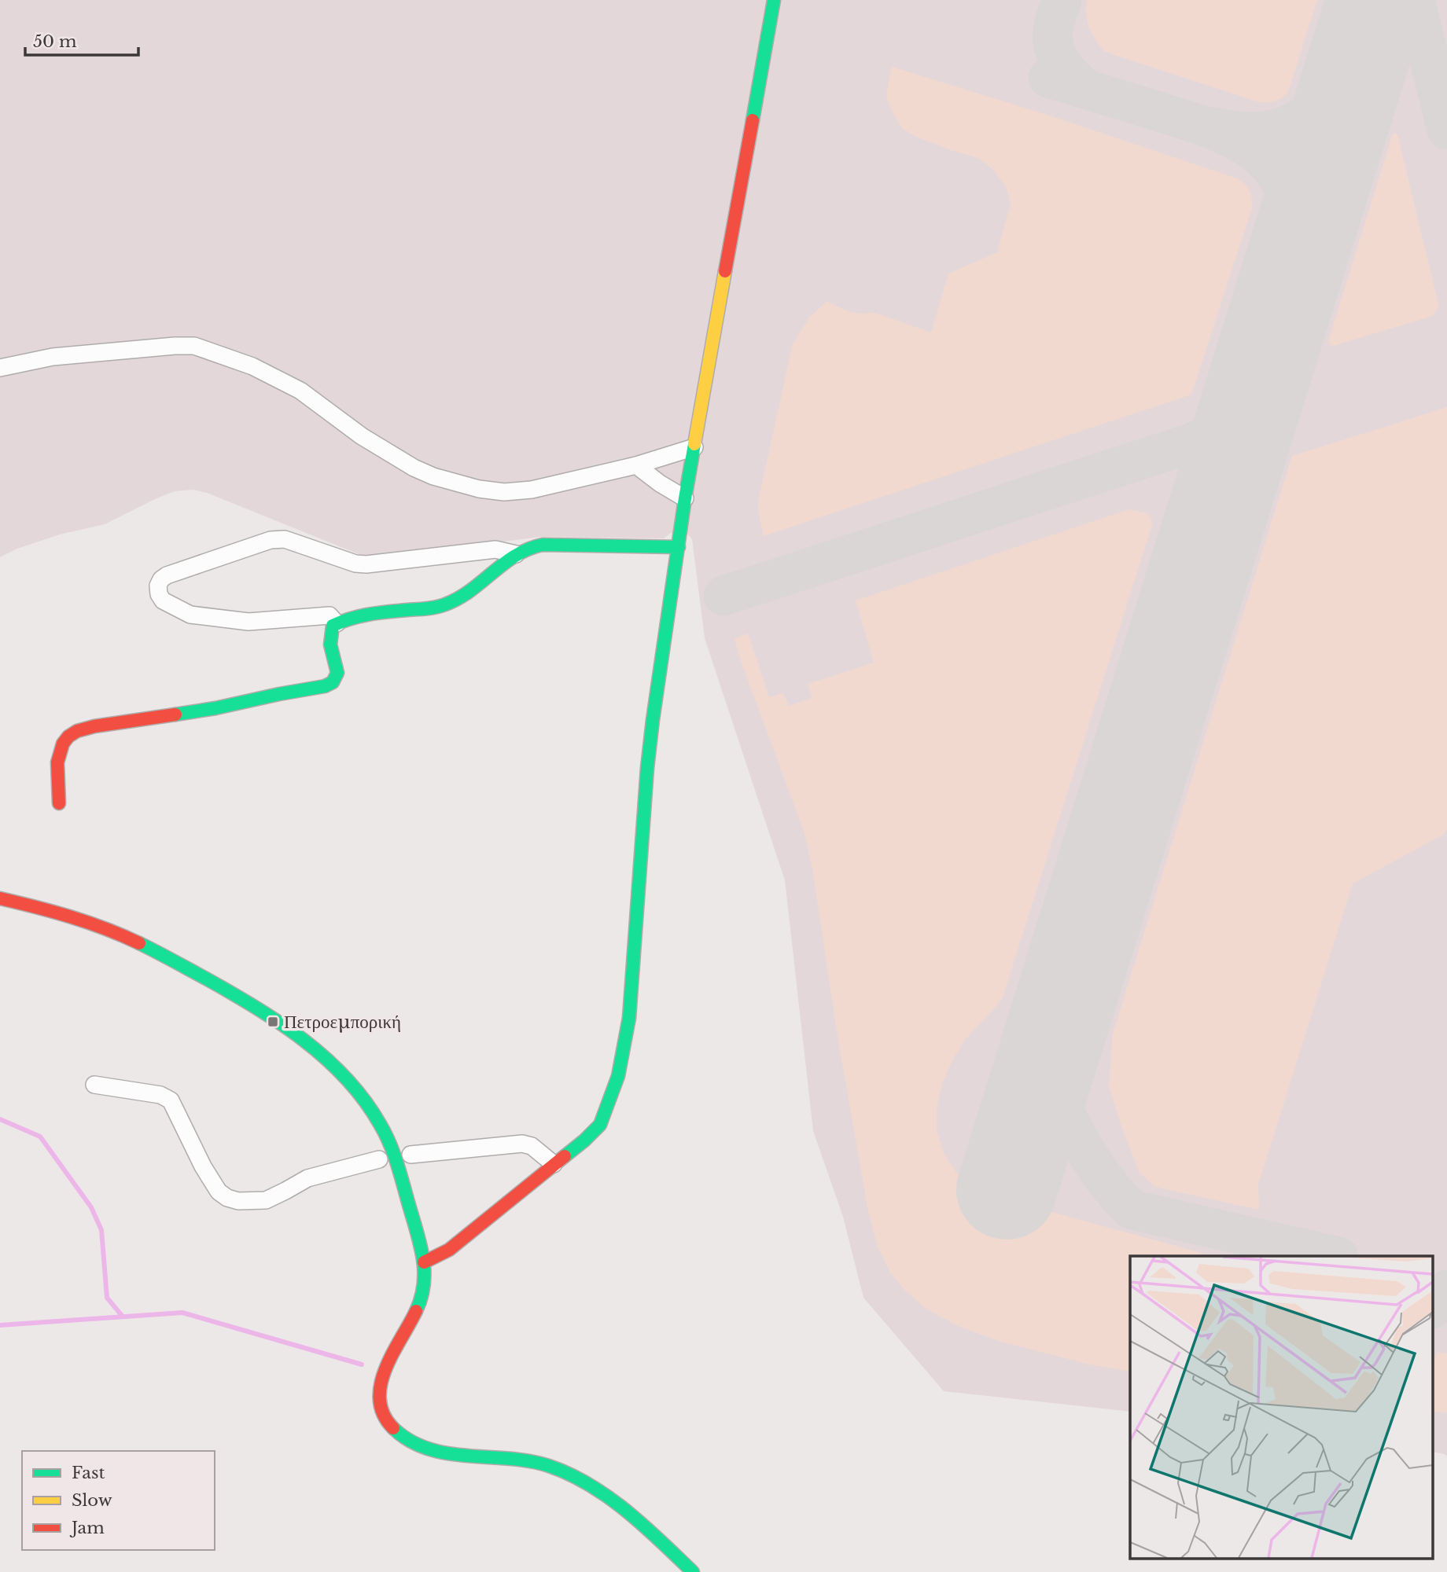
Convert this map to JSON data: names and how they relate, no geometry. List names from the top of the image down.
{
  "places": {
    "transit": ["Πετροεμπορική"]
  },
  "legend": ["Fast", "Slow", "Jam"],
  "scale_bar": "50 m"
}
